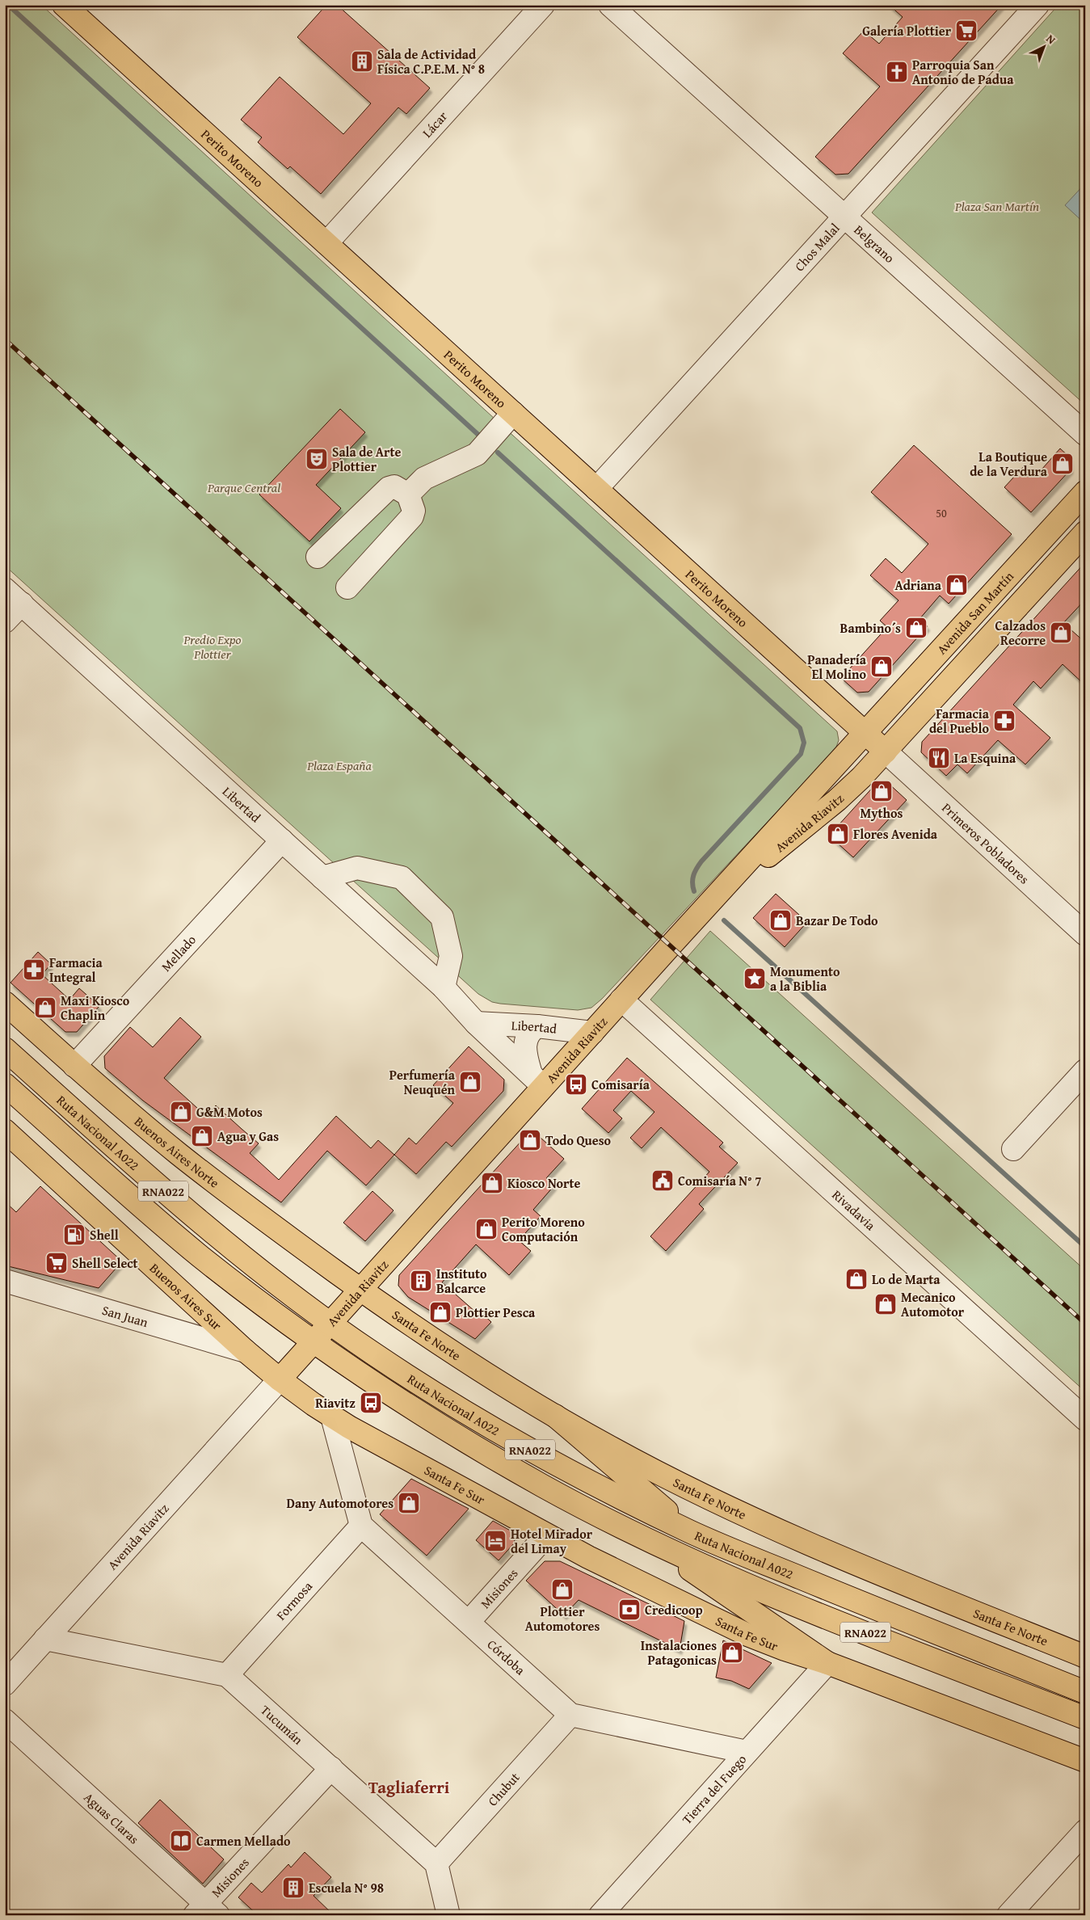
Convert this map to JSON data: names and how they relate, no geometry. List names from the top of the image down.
{
  "streets": {
    "main road": [
      "Perito Moreno",
      "Avenida San Martín",
      "Avenida Riavitz",
      "Ruta Nacional A022",
      "Buenos Aires Norte",
      "RNA022",
      "Buenos Aires Sur",
      "Santa Fe Norte",
      "Santa Fe Sur"
    ],
    "street": [
      "Lácar",
      "Belgrano",
      "Chos Malal",
      "Libertad",
      "Primeros Pobladores",
      "Mellado",
      "Rivadavia",
      "San Juan",
      "Misiones",
      "Formosa",
      "Córdoba",
      "Tucumán",
      "Chubut",
      "Tierra del Fuego",
      "Aguas Claras"
    ]
  },
  "crossings": [
    ["Lácar", "Perito Moreno"],
    ["Perito Moreno", "Chos Malal"],
    ["Perito Moreno", "Avenida San Martín"],
    ["Perito Moreno", "Avenida Riavitz"],
    ["Perito Moreno", "Primeros Pobladores"],
    ["Belgrano", "Chos Malal"],
    ["Avenida San Martín", "Avenida Riavitz"],
    ["Avenida San Martín", "Primeros Pobladores"],
    ["Libertad", "Avenida Riavitz"],
    ["Libertad", "Mellado"],
    ["Avenida Riavitz", "Primeros Pobladores"],
    ["Avenida Riavitz", "Ruta Nacional A022"],
    ["Avenida Riavitz", "Buenos Aires Norte"],
    ["Avenida Riavitz", "Rivadavia"],
    ["Avenida Riavitz", "Buenos Aires Sur"],
    ["Avenida Riavitz", "Santa Fe Norte"],
    ["Avenida Riavitz", "Santa Fe Sur"],
    ["Mellado", "Buenos Aires Norte"],
    ["Buenos Aires Norte", "Santa Fe Norte"],
    ["Buenos Aires Sur", "San Juan"],
    ["Buenos Aires Sur", "Santa Fe Sur"],
    ["Santa Fe Sur", "Misiones"],
    ["Santa Fe Sur", "Tierra del Fuego"],
    ["Misiones", "Córdoba"],
    ["Misiones", "Tucumán"],
    ["Misiones", "Aguas Claras"],
    ["Formosa", "Córdoba"],
    ["Formosa", "Tucumán"],
    ["Córdoba", "Chubut"],
    ["Tucumán", "Chubut"]
  ],
  "districts": ["Tagliaferri"],
  "parks": [
    "Plaza San Martín",
    "Parque Central",
    "Predio Expo Plottier",
    "Plaza España"
  ],
  "places": {
    "supermarket": ["Galería Plottier", "Shell Select"],
    "building": ["Sala de Actividad Física C.P.E.M. N° 8", "Instituto Balcarce", "Escuela N° 98"],
    "church": ["Parroquia San Antonio de Padua"],
    "theatre": ["Sala de Arte Plottier"],
    "shop": [
      "La Boutique de la Verdura",
      "Adriana",
      "Bambino´s",
      "Calzados Recorre",
      "Panadería El Molino",
      "Mythos",
      "Flores Avenida",
      "Bazar De Todo",
      "Maxi Kiosco Chaplin",
      "Perfumería Neuquén",
      "G&M Motos",
      "Agua y Gas",
      "Todo Queso",
      "Kiosco Norte",
      "Perito Moreno Computación",
      "Lo de Marta",
      "Mecanico Automotor",
      "Plottier Pesca",
      "Dany Automotores",
      "Plottier Automotores",
      "Instalaciones Patagonicas"
    ],
    "pharmacy": ["Farmacia del Pueblo", "Farmacia Integral"],
    "restaurant": ["La Esquina"],
    "place": ["Monumento a la Biblia"],
    "bus stop": ["Comisaría", "Riavitz"],
    "public building": ["Comisaría N° 7"],
    "fuel station": ["Shell"],
    "hotel": ["Hotel Mirador del Limay"],
    "bank": ["Credicoop"],
    "library": ["Carmen Mellado"]
  },
  "house_numbers": ["50"],
  "north": "top right"
}
